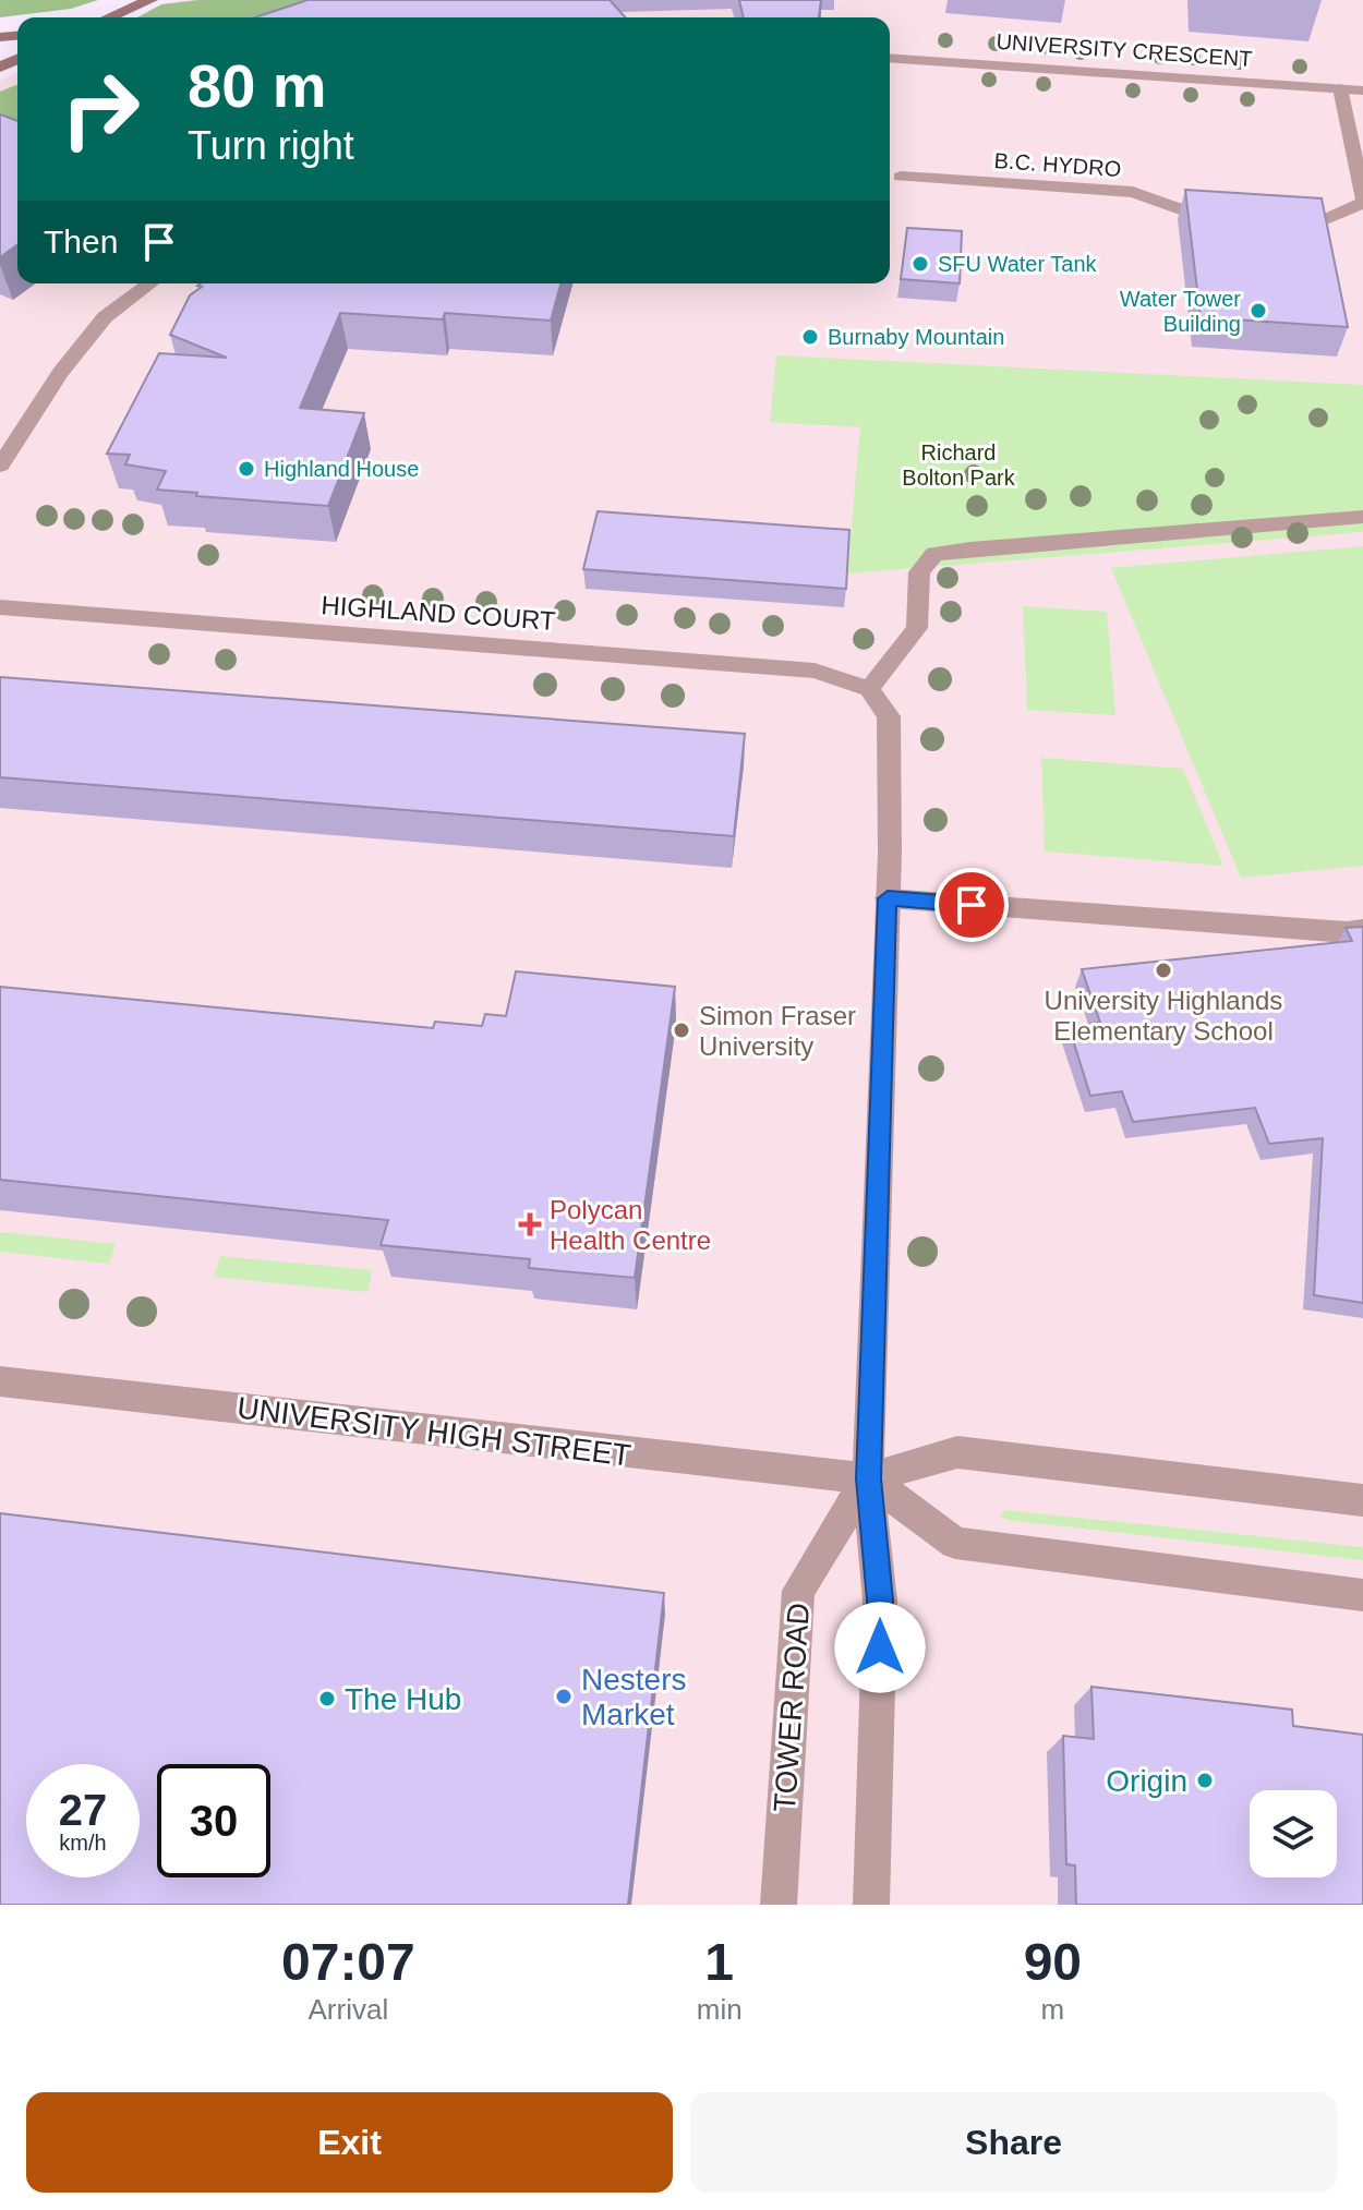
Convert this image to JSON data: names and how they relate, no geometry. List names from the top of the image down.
{
  "streets": {
    "street": [
      "UNIVERSITY CRESCENT",
      "B.C. HYDRO",
      "HIGHLAND COURT",
      "UNIVERSITY HIGH STREET",
      "TOWER ROAD"
    ]
  },
  "crossings": [
    ["HIGHLAND COURT", "TOWER ROAD"],
    ["UNIVERSITY HIGH STREET", "TOWER ROAD"]
  ],
  "parks": ["Richard Bolton Park"],
  "places": {
    "other": [
      "SFU Water Tank",
      "Water Tower Building",
      "Burnaby Mountain",
      "Highland House",
      "University Highlands Elementary School",
      "Simon Fraser University",
      "Nesters Market",
      "The Hub",
      "Origin"
    ],
    "health": ["Polycan Health Centre"]
  },
  "page": {
    "turn": ["80 m", "Turn right"],
    "then": "Then",
    "speed": "27 km/h",
    "limit": "30",
    "eta": [
      "07:07",
      "Arrival",
      "1",
      "min",
      "90",
      "m"
    ],
    "buttons": ["Exit", "Share"]
  }
}
